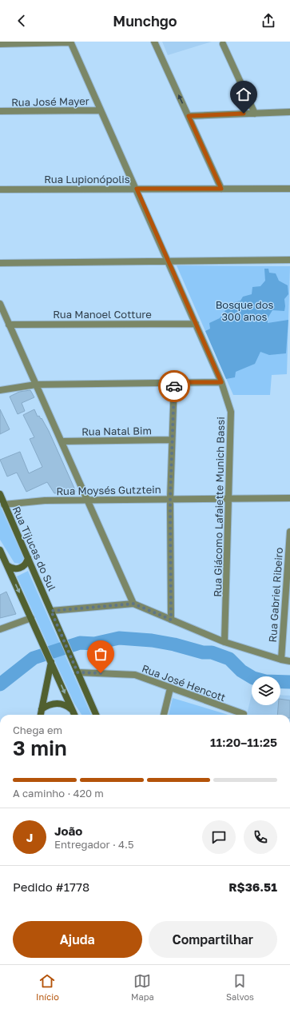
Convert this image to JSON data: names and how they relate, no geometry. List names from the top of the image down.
{
  "streets": {
    "main road": ["Rua Tijucas do Sul"],
    "street": [
      "Rua José Mayer",
      "Rua Lupionópolis",
      "Rua Manoel Cotture",
      "Rua Natal Bim",
      "Rua Moysés Gutztein",
      "Rua Giácomo Lafaiette Munich Bassi",
      "Rua Gabriel Ribeiro",
      "Rua José Hencott"
    ]
  },
  "crossings": [
    ["Rua José Mayer", "Rua Giácomo Lafaiette Munich Bassi"],
    ["Rua Lupionópolis", "Rua Giácomo Lafaiette Munich Bassi"],
    ["Rua Manoel Cotture", "Rua Giácomo Lafaiette Munich Bassi"],
    ["Rua Moysés Gutztein", "Rua Giácomo Lafaiette Munich Bassi"],
    ["Rua Moysés Gutztein", "Rua Tijucas do Sul"],
    ["Rua Tijucas do Sul", "Rua José Hencott"]
  ],
  "parks": ["Bosque dos 300 anos"],
  "page": {
    "header": "Munchgo",
    "heading": ["3 min", "Chega em", "11:20–11:25"],
    "panel": [
      "João",
      "Entregador · 4.5",
      "Pedido #1778",
      "R$36.51"
    ],
    "bar": "A caminho · 420 m",
    "round": "J",
    "buttons": ["Ajuda", "Compartilhar"],
    "tabs": ["Início", "Mapa", "Salvos"]
  }
}
